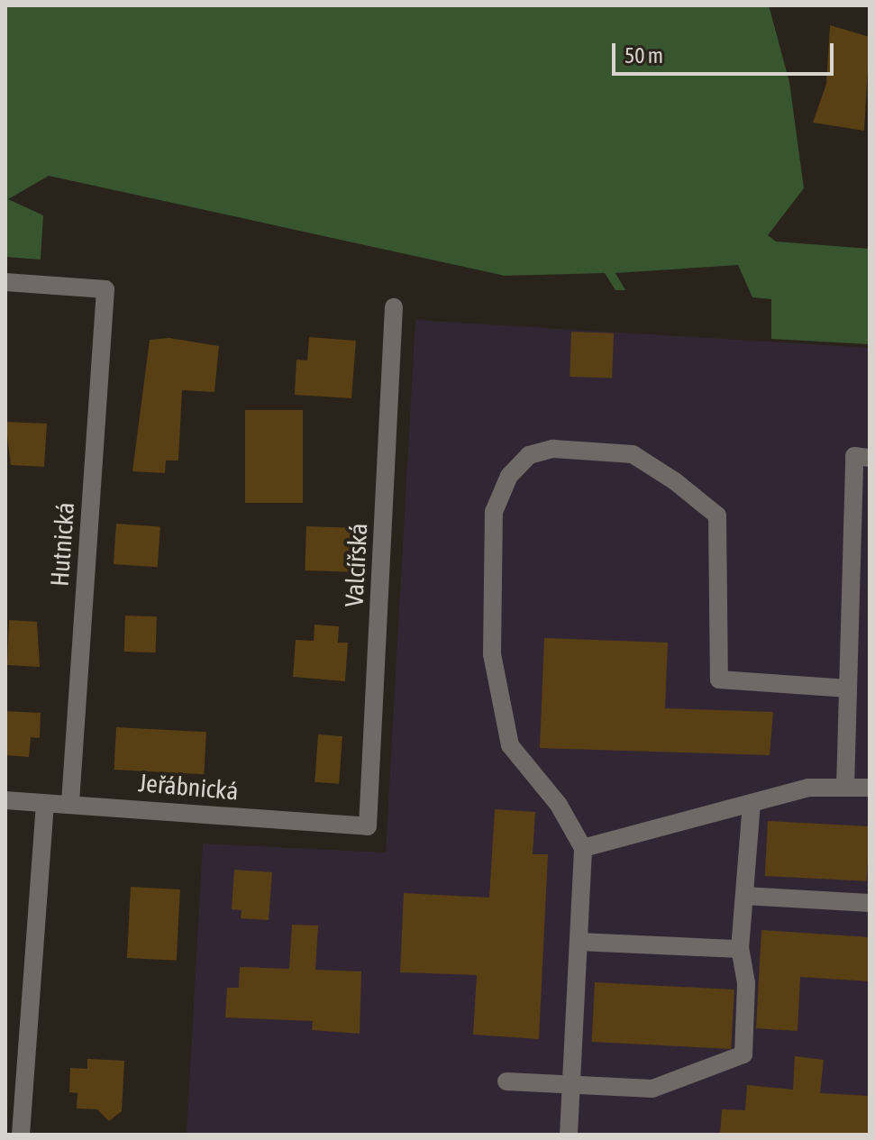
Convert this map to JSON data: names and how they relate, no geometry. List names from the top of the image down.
{
  "streets": {
    "street": ["Hutnická", "Valcířská", "Jeřábnická"]
  },
  "crossings": [
    ["Hutnická", "Jeřábnická"],
    ["Valcířská", "Jeřábnická"]
  ],
  "scale_bar": "50 m"
}
